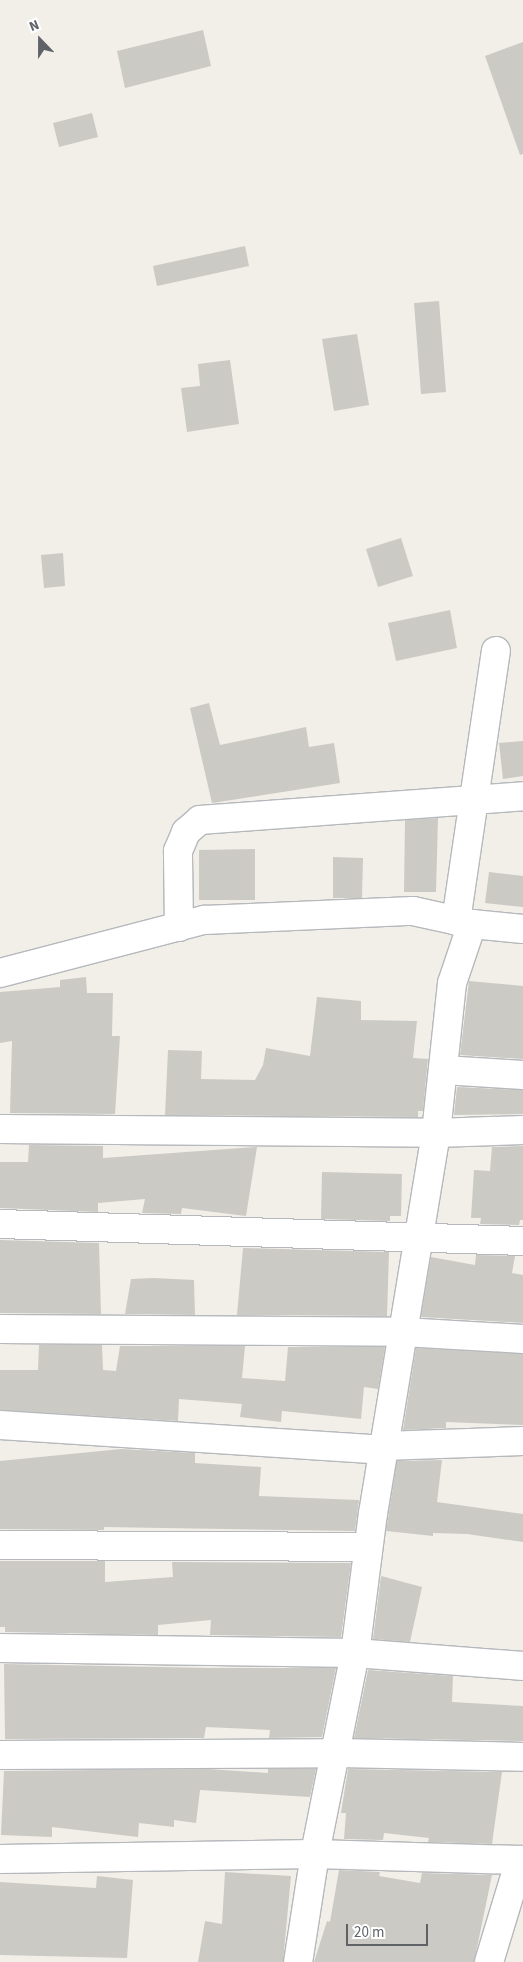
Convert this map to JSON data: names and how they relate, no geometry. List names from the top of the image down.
{
  "scale_bar": "20 m",
  "north": "top"
}
